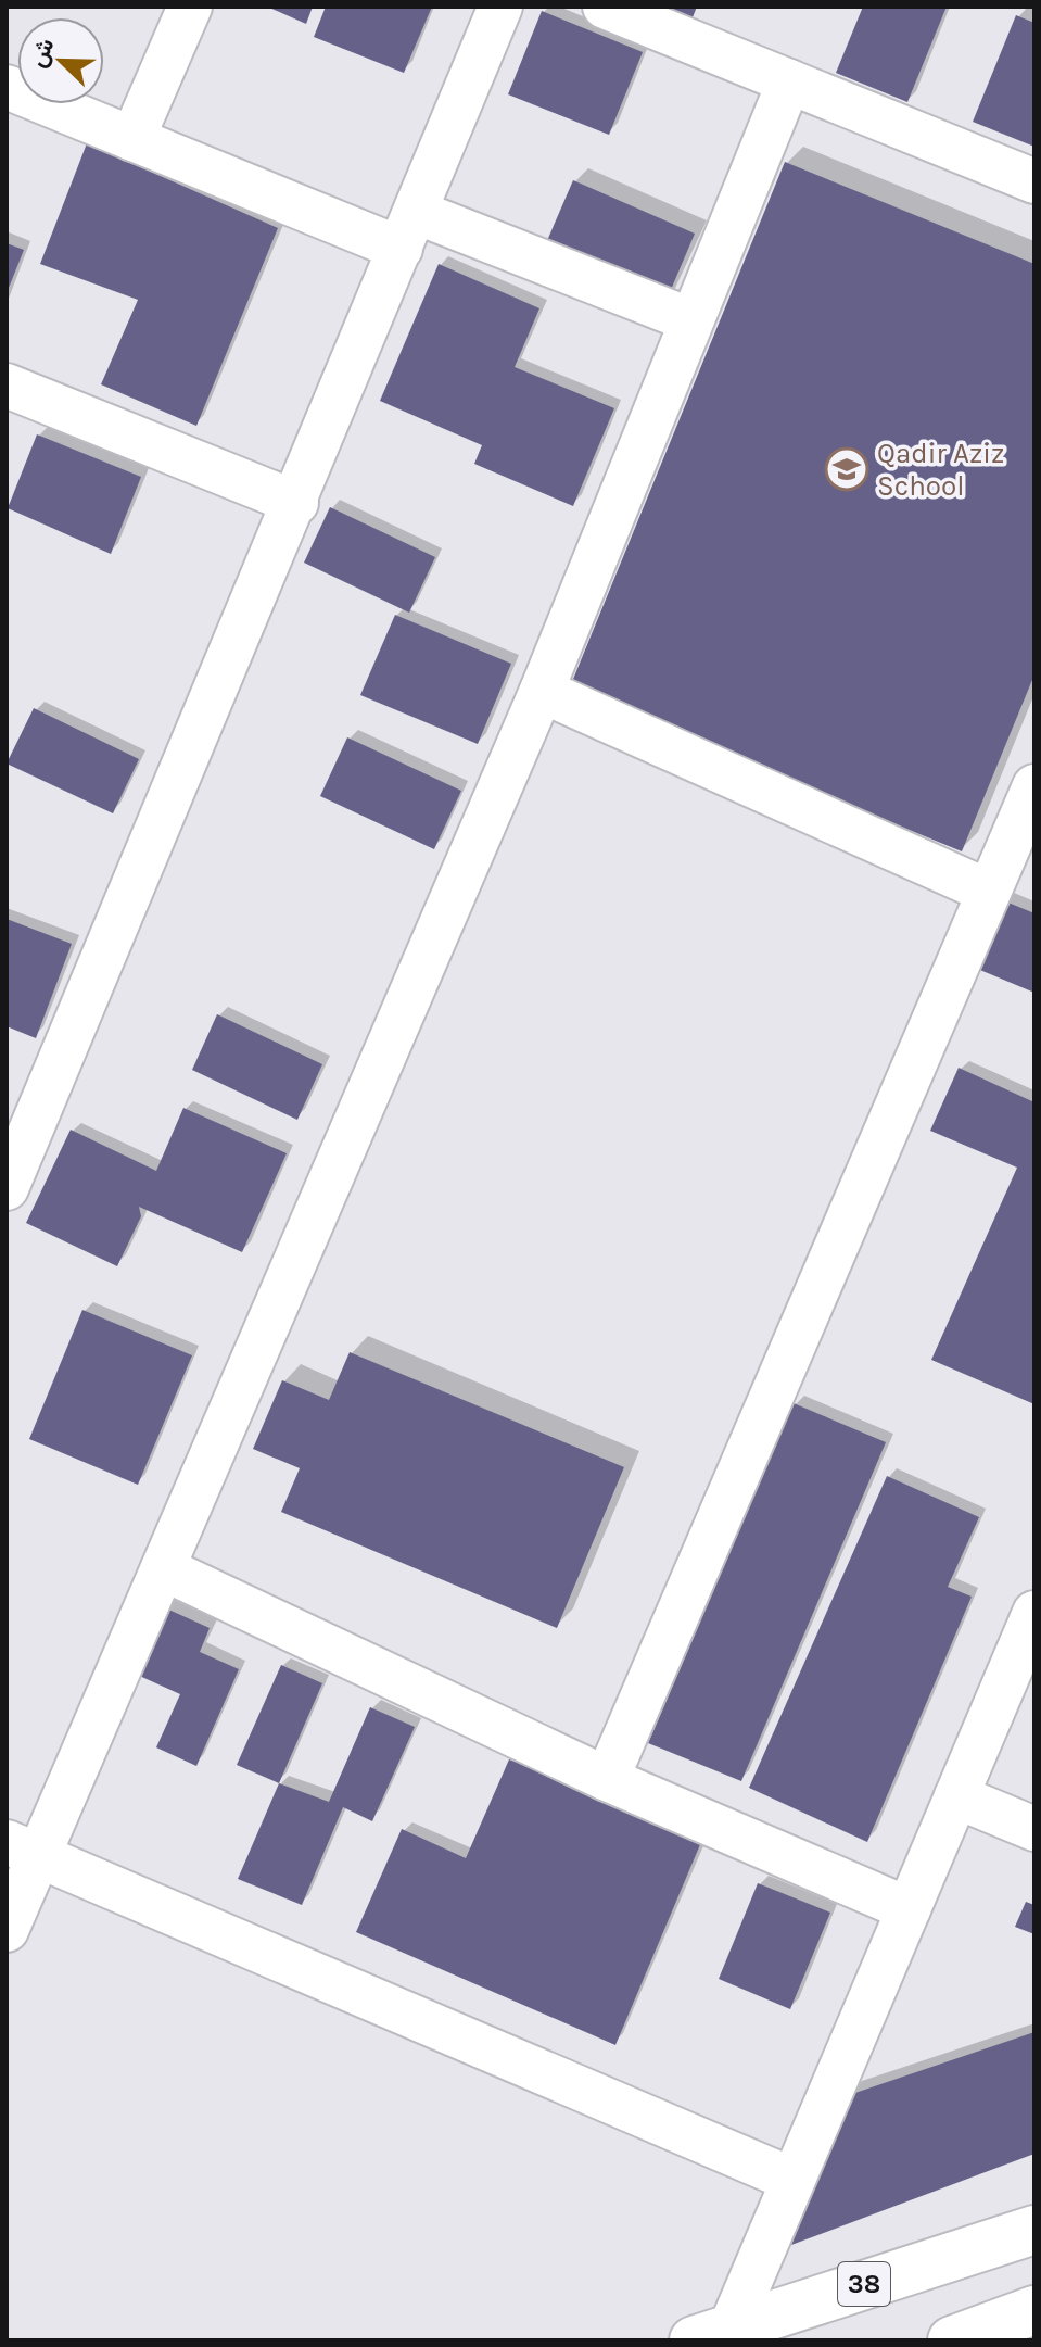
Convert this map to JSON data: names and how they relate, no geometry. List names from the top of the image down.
{
  "streets": {
    "main road": ["38"]
  },
  "places": {
    "school or university": ["Qadir Aziz School"]
  },
  "north": "top left"
}
